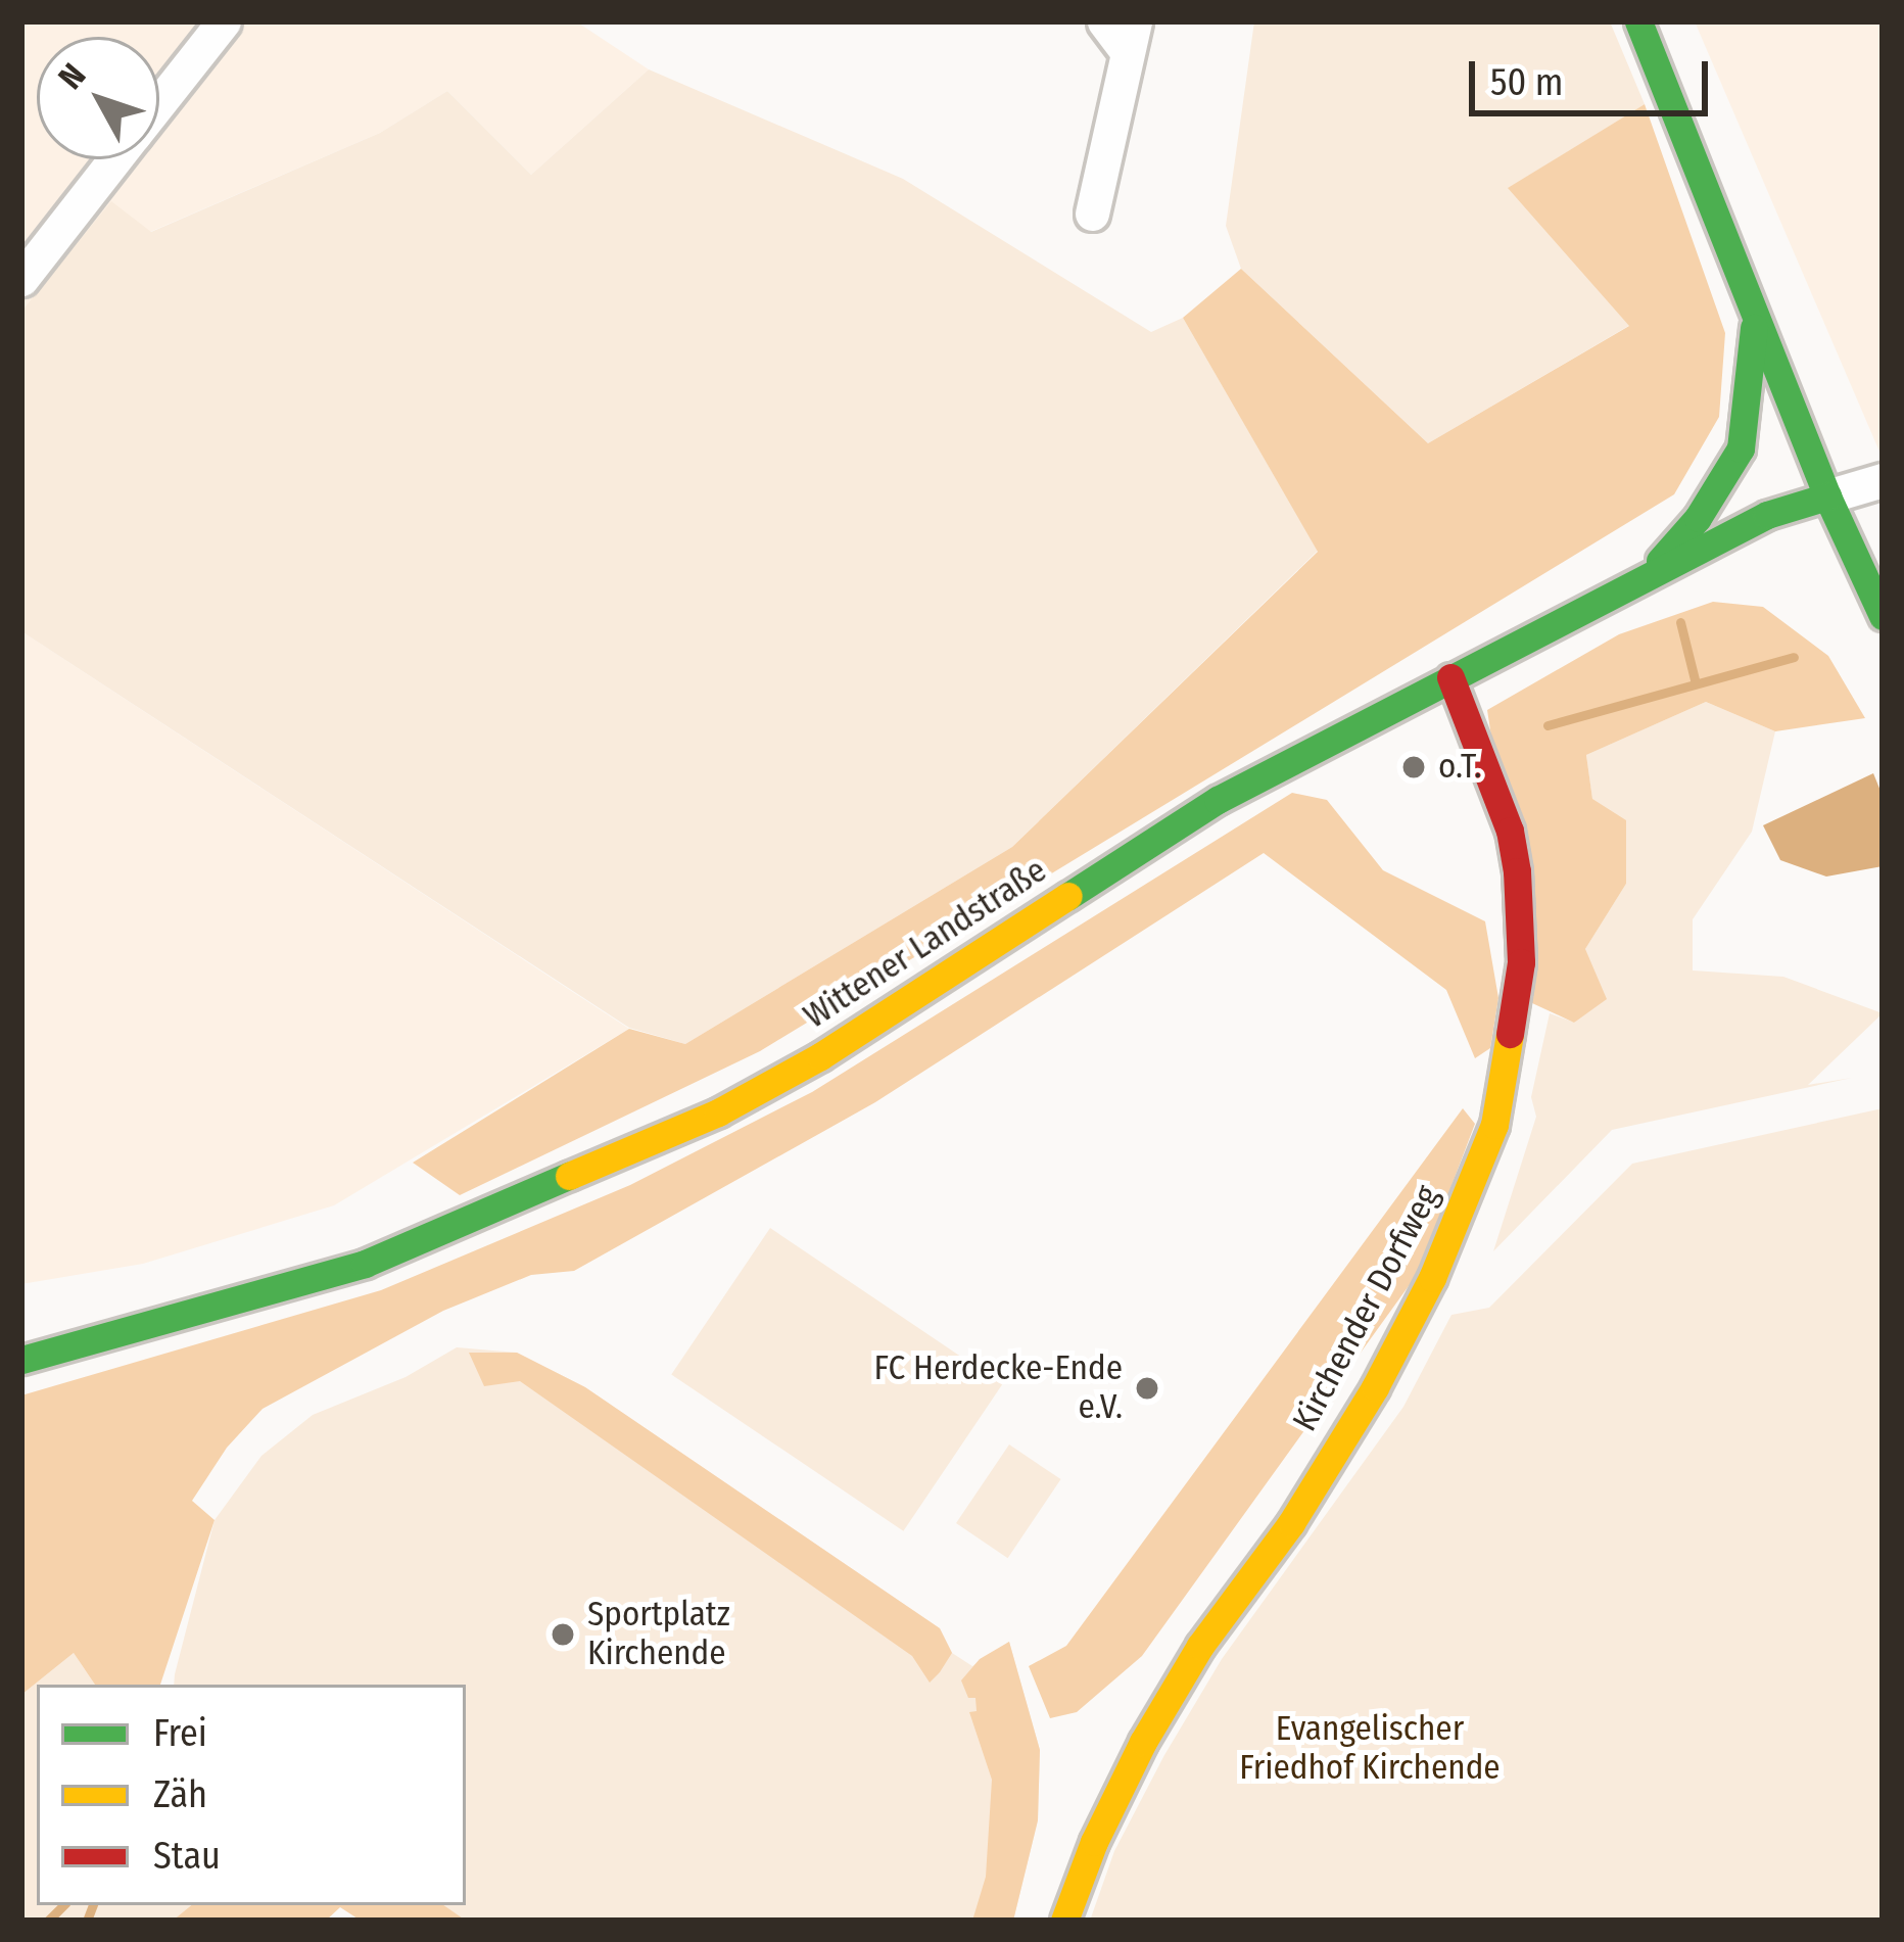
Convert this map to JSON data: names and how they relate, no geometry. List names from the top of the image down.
{
  "streets": {
    "main road": ["Wittener Landstraße", "Kirchender Dorfweg"]
  },
  "crossings": [
    ["Wittener Landstraße", "Kirchender Dorfweg"]
  ],
  "parks": ["Evangelischer Friedhof Kirchende"],
  "places": ["o.T.", "FC Herdecke-Ende e.V.", "Sportplatz Kirchende"],
  "legend": ["Frei", "Zäh", "Stau"],
  "scale_bar": "50 m",
  "north": "top left"
}
